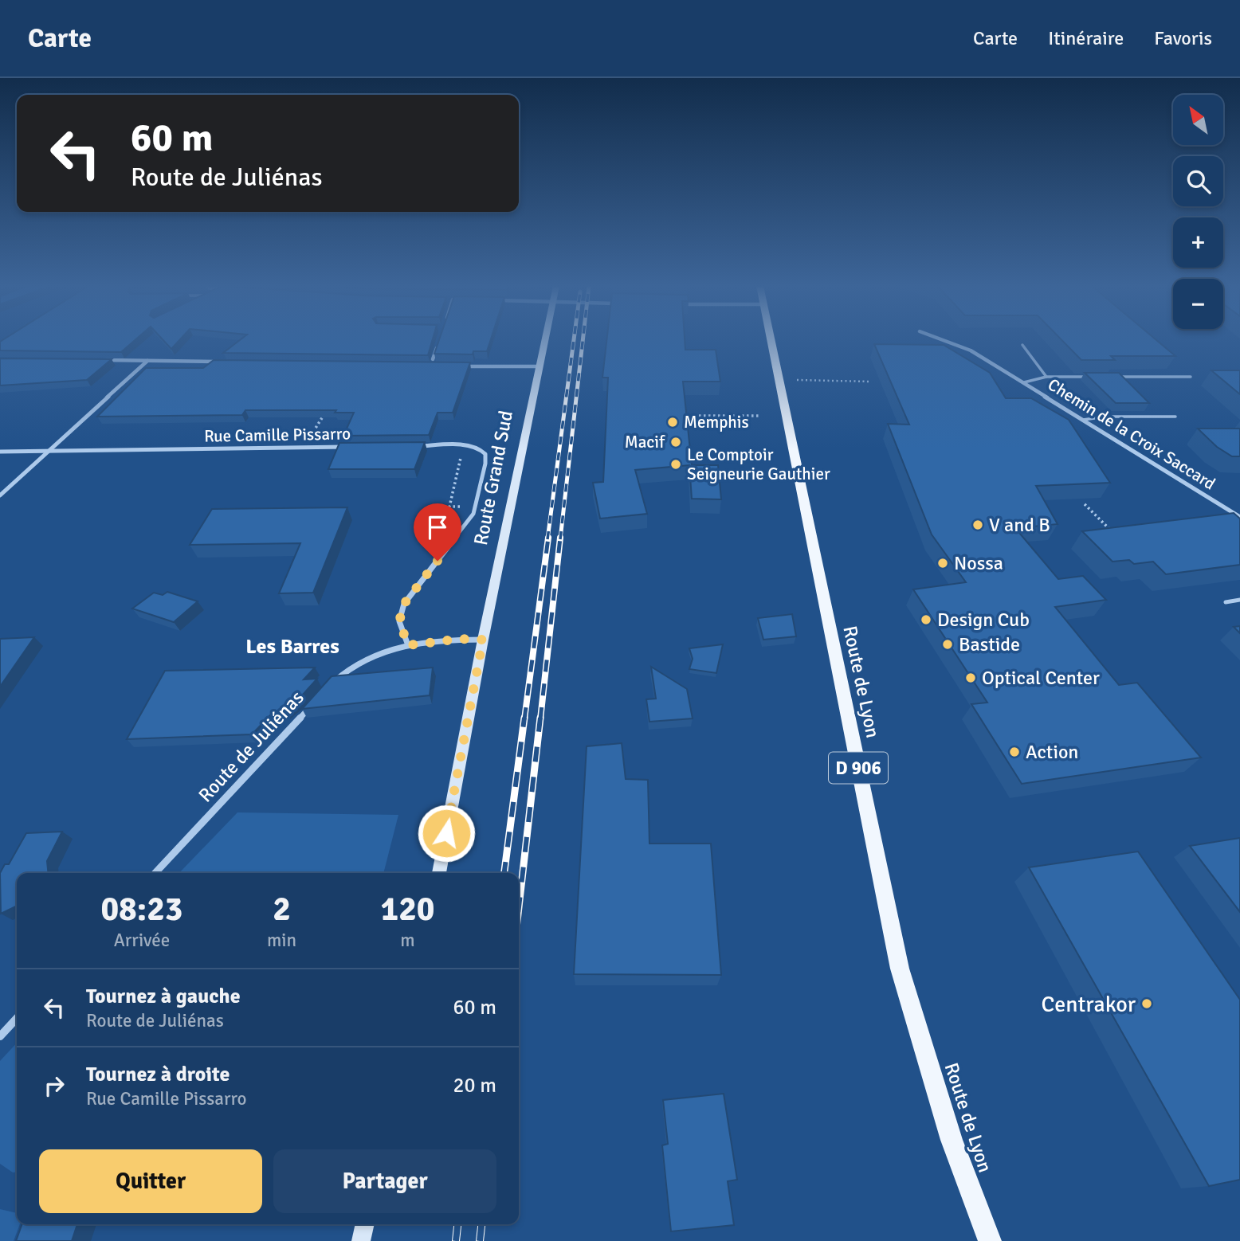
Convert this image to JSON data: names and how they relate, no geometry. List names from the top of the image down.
{
  "streets": {
    "main road": ["Route Grand Sud", "Route de Lyon", "D 906"],
    "street": ["Chemin de la Croix Saccard", "Rue Camille Pissarro", "Route de Juliénas"]
  },
  "crossings": [
    ["Route Grand Sud", "Route de Juliénas"]
  ],
  "districts": ["Les Barres"],
  "places": [
    "Memphis",
    "Macif",
    "Le Comptoir Seigneurie Gauthier",
    "V and B",
    "Nossa",
    "Design Cub",
    "Bastide",
    "Optical Center",
    "Action",
    "Centrakor"
  ],
  "north": "top left",
  "page": {
    "header": "Carte",
    "nav": ["Carte", "Itinéraire", "Favoris"],
    "map_buttons": ["+", "−"],
    "turn": ["60 m", "Route de Juliénas"],
    "eta": [
      "08:23",
      "Arrivée",
      "2",
      "min",
      "120",
      "m"
    ],
    "list": [
      {
        "name": "Tournez à gauche",
        "note": "Route de Juliénas",
        "value": "60 m"
      },
      {
        "name": "Tournez à droite",
        "note": "Rue Camille Pissarro",
        "value": "20 m"
      }
    ],
    "buttons": ["Quitter", "Partager"]
  }
}
